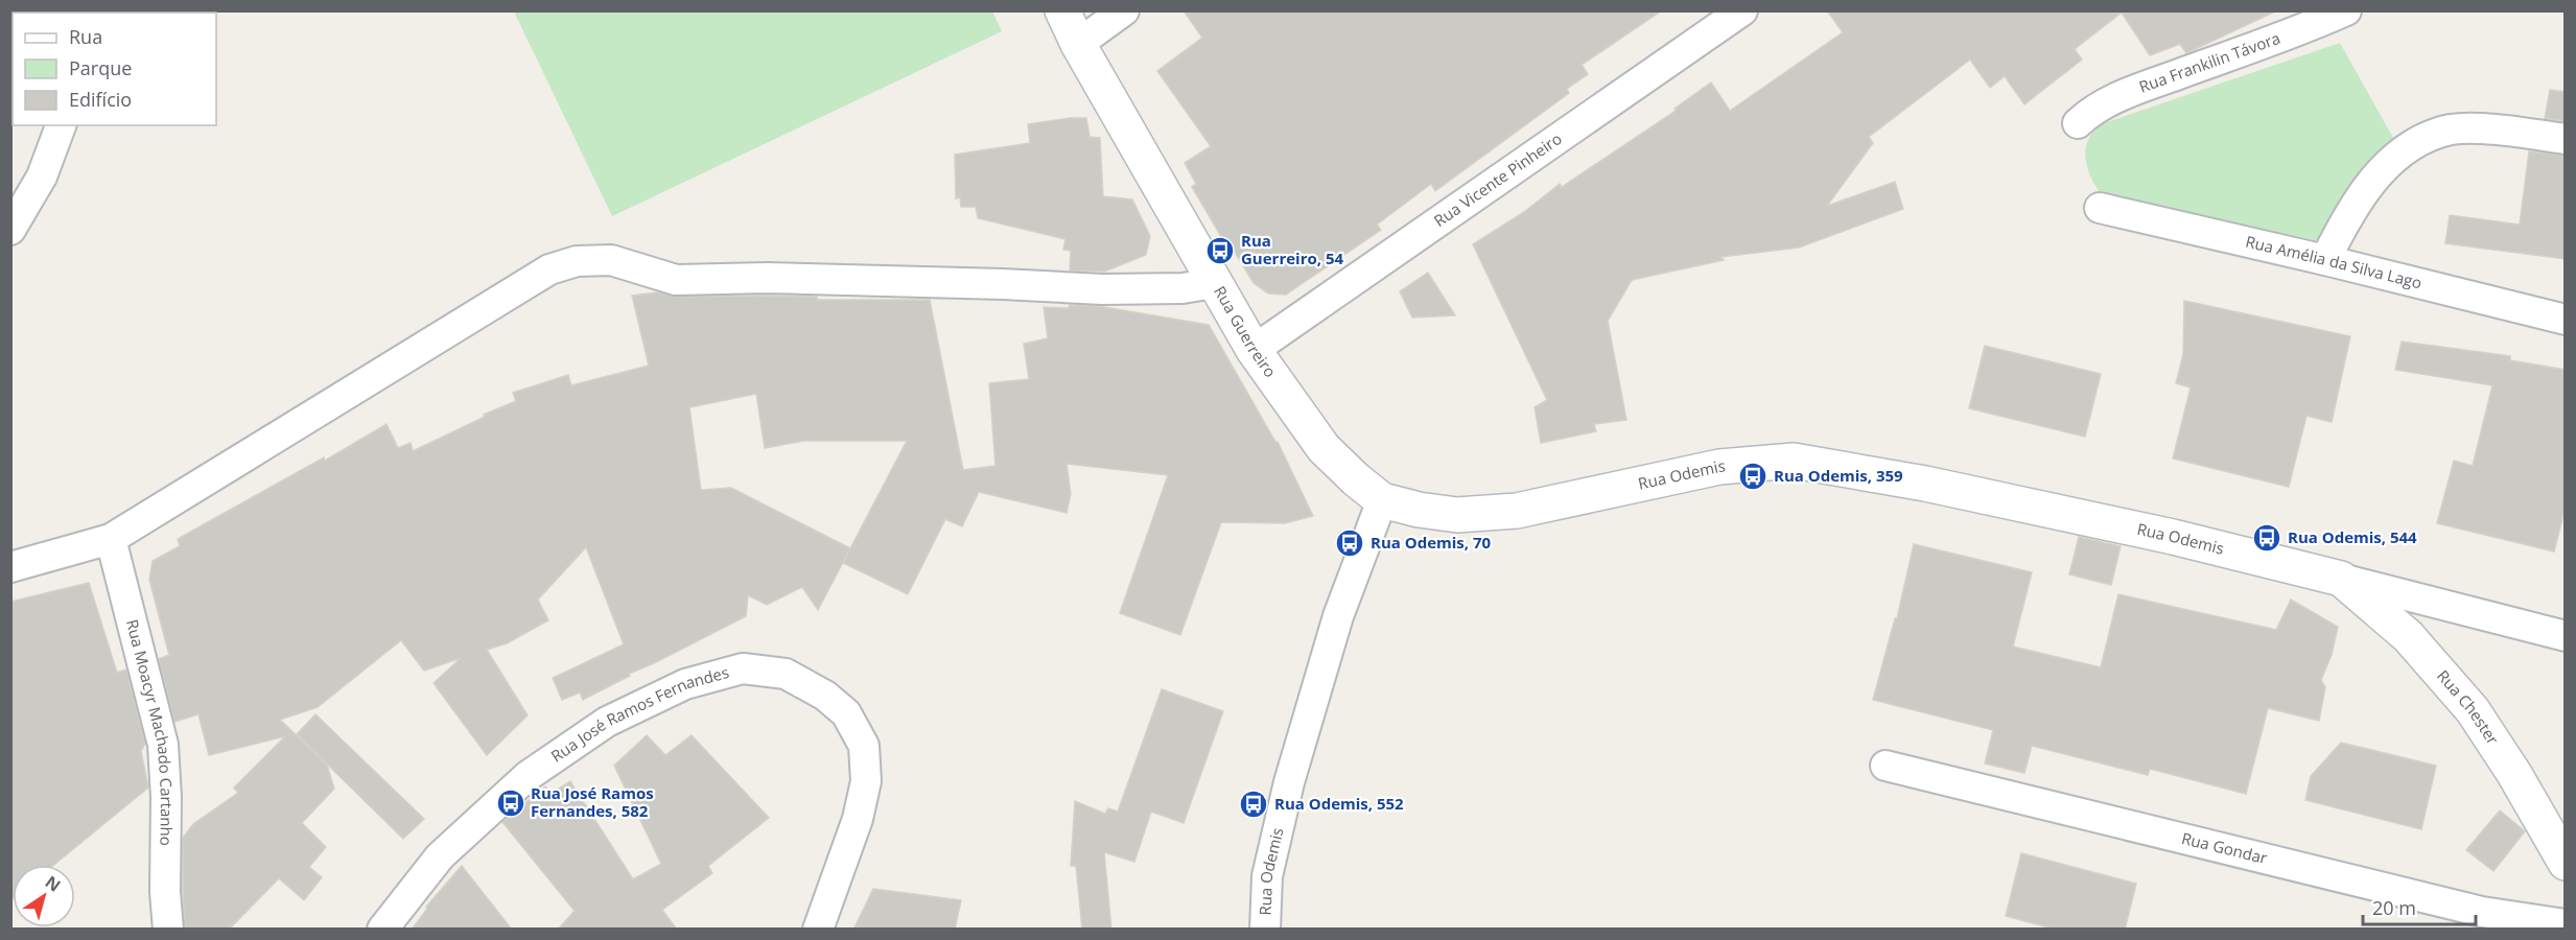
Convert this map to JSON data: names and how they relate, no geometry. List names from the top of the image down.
{
  "streets": {
    "street": [
      "Rua Frankilin Távora",
      "Rua Vicente Pinheiro",
      "Rua Amélia da Silva Lago",
      "Rua Guerreiro",
      "Rua Odemis",
      "Rua Chester",
      "Rua José Ramos Fernandes",
      "Rua Moacyr Machado Cartanho",
      "Rua Gondar"
    ]
  },
  "crossings": [
    ["Rua Vicente Pinheiro", "Rua Guerreiro"],
    ["Rua Guerreiro", "Rua Odemis"],
    ["Rua Odemis", "Rua Chester"]
  ],
  "places": {
    "bus stop": [
      "Rua Guerreiro, 54",
      "Rua Odemis, 359",
      "Rua Odemis, 544",
      "Rua Odemis, 70",
      "Rua José Ramos Fernandes, 582",
      "Rua Odemis, 552"
    ]
  },
  "legend": ["Rua", "Parque", "Edifício"],
  "scale_bar": "20 m",
  "north": "top right"
}
